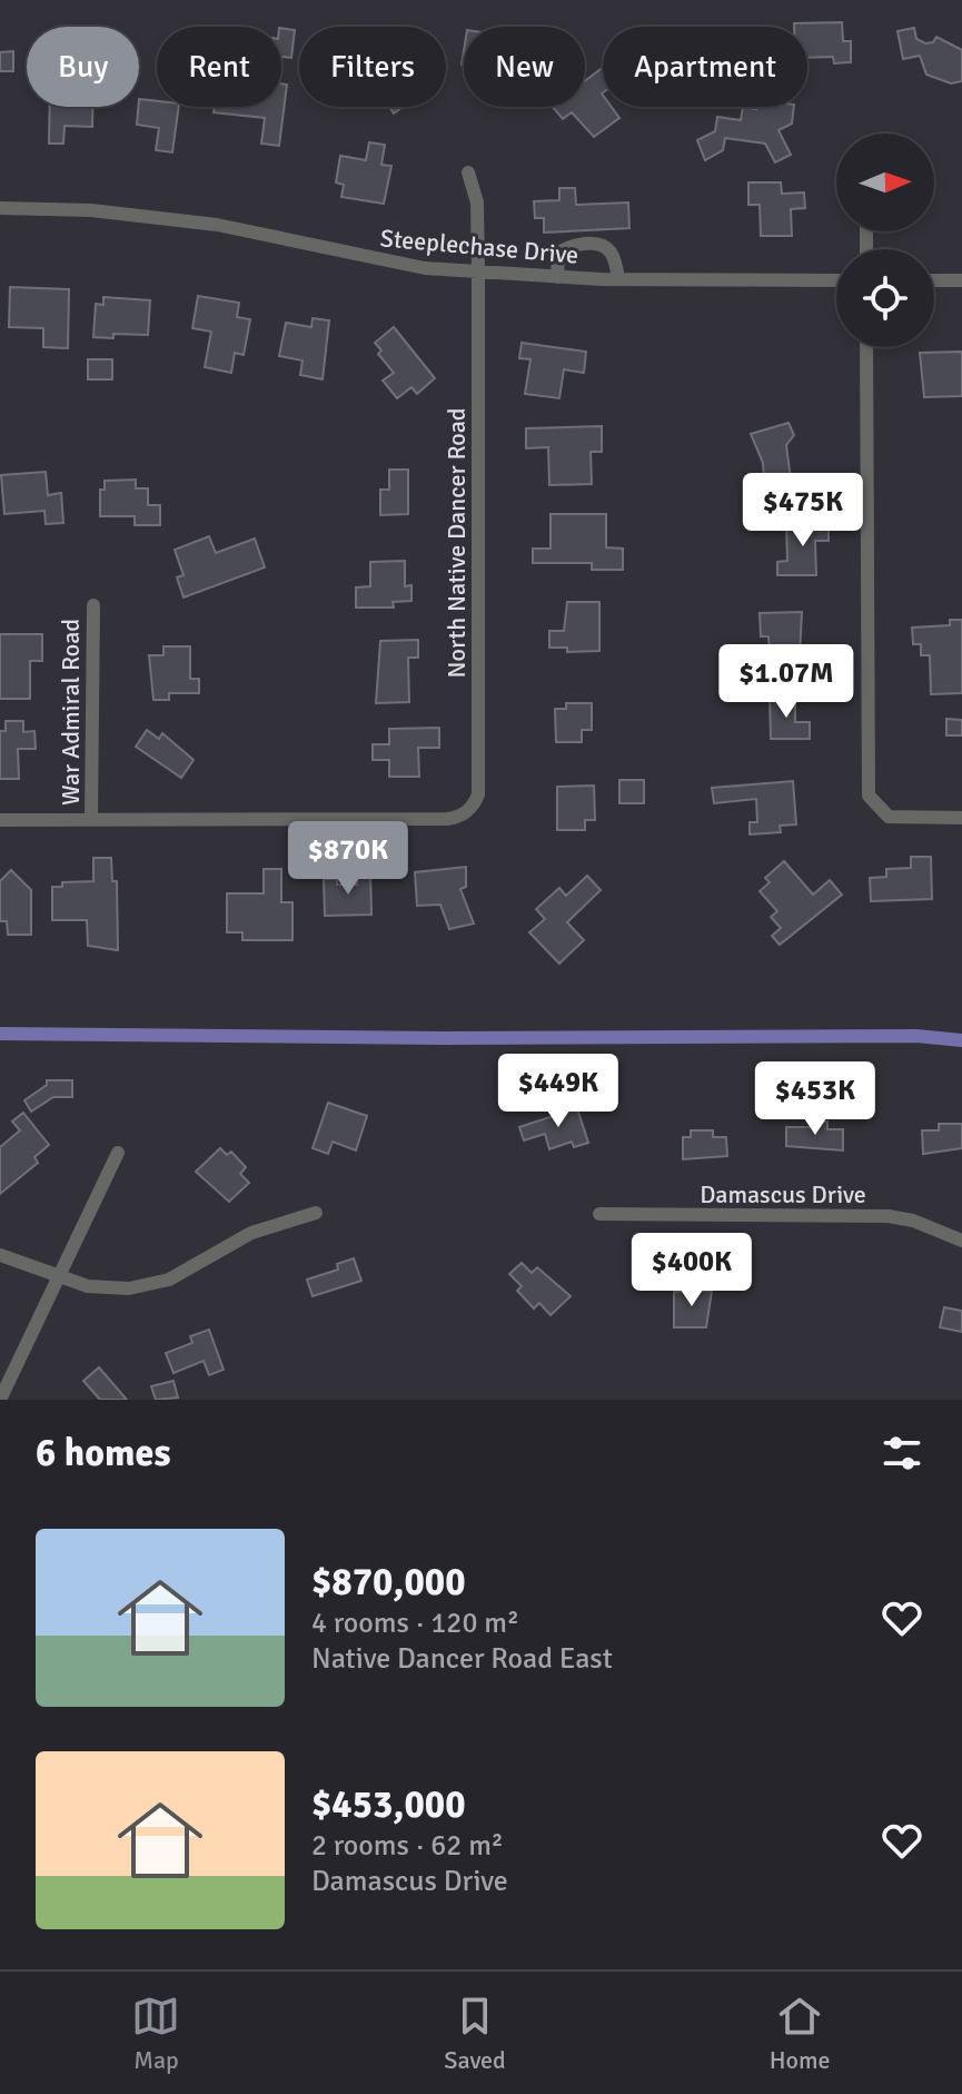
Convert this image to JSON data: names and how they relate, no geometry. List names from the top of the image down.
{
  "streets": {
    "street": [
      "Steeplechase Drive",
      "North Native Dancer Road",
      "War Admiral Road",
      "Damascus Drive"
    ]
  },
  "crossings": [
    ["Steeplechase Drive", "North Native Dancer Road"],
    ["North Native Dancer Road", "War Admiral Road"]
  ],
  "north": "right",
  "page": {
    "chip": [
      "Buy",
      "Rent",
      "Filters",
      "New",
      "Apartment"
    ],
    "price": [
      "$475K",
      "$1.07M",
      "$870K",
      "$449K",
      "$453K",
      "$400K"
    ],
    "heading": "6 homes",
    "list": [
      {
        "name": "$870,000",
        "note": "4 rooms · 120 m² · Native Dancer Road East"
      },
      {
        "name": "$453,000",
        "note": "2 rooms · 62 m² · Damascus Drive"
      }
    ],
    "tabs": ["Map", "Saved", "Home"]
  }
}
